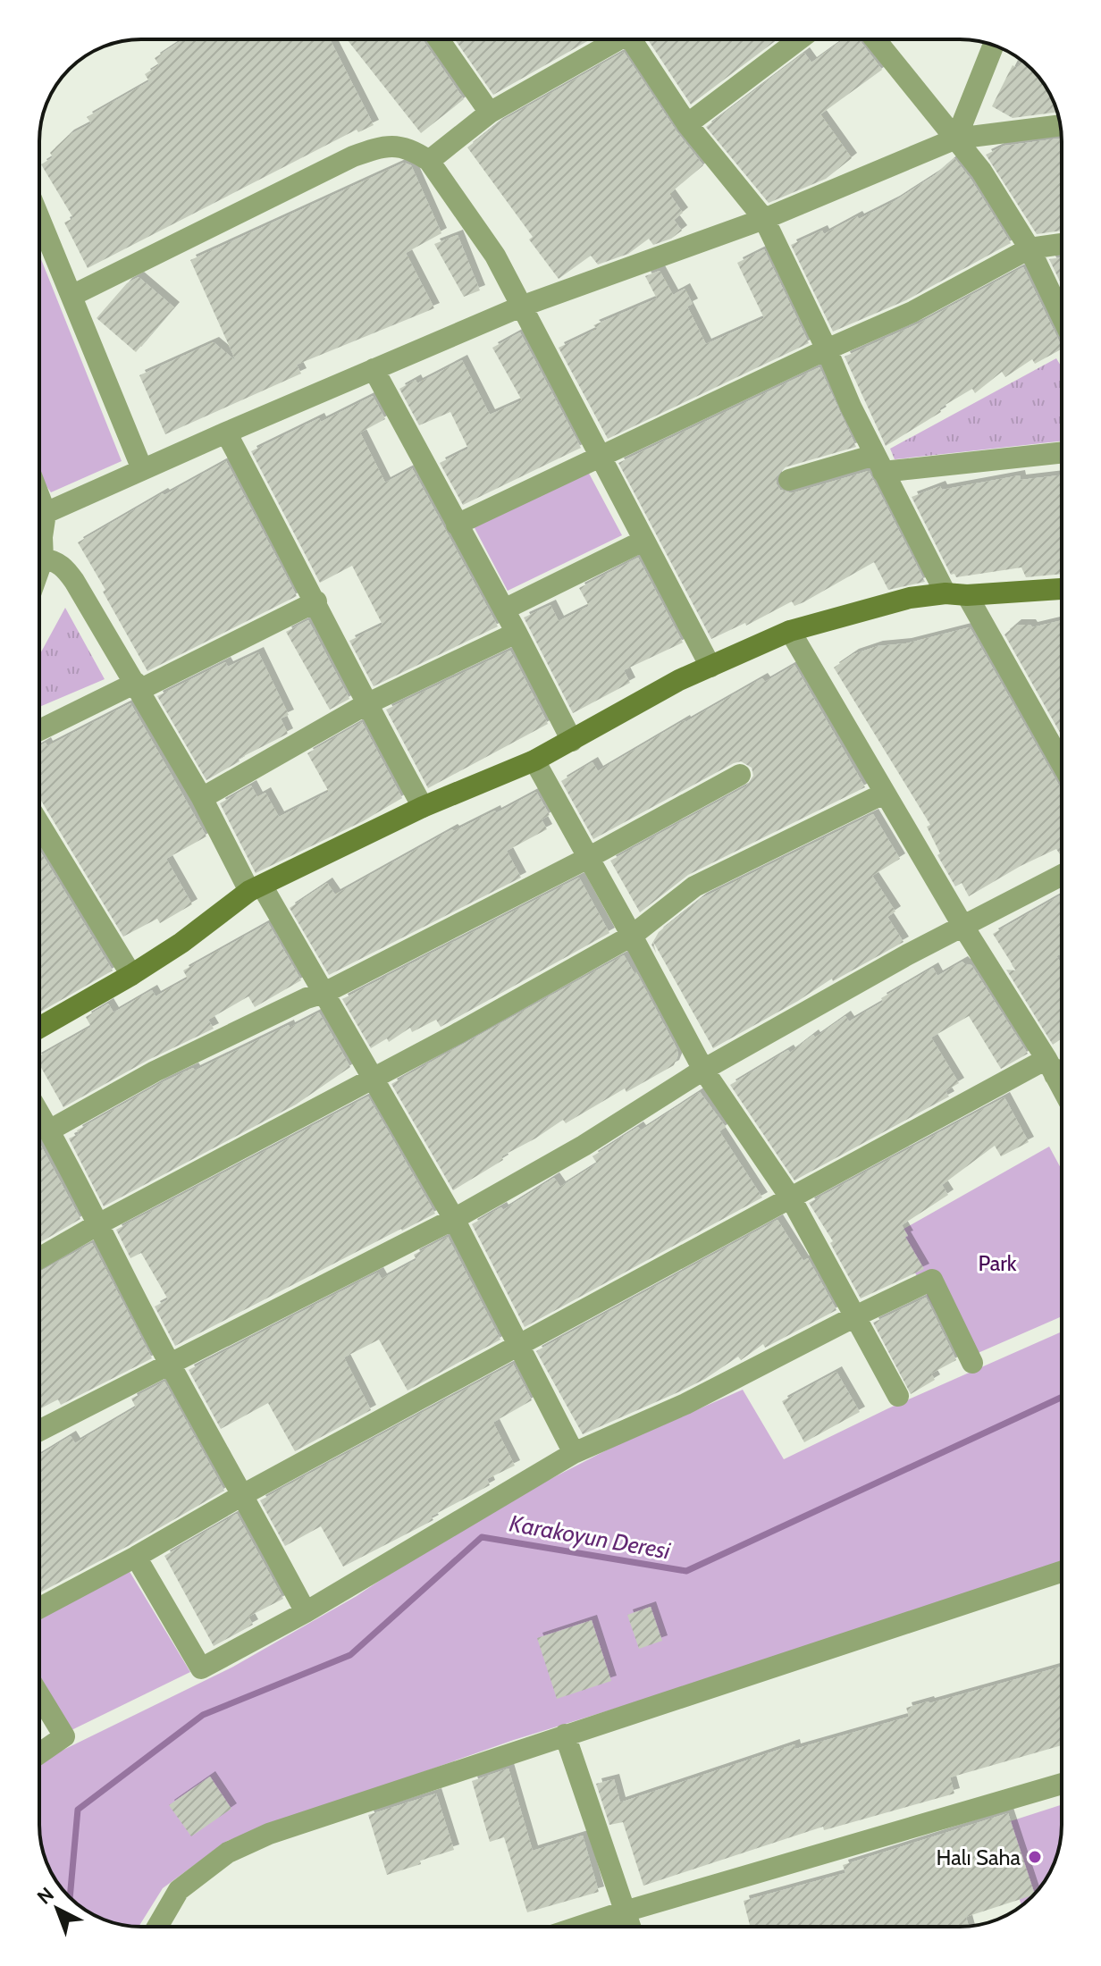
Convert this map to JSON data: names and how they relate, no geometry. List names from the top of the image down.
{
  "water": ["Karakoyun Deresi"],
  "parks": ["Park"],
  "places": ["Halı Saha"],
  "north": "top left"
}
